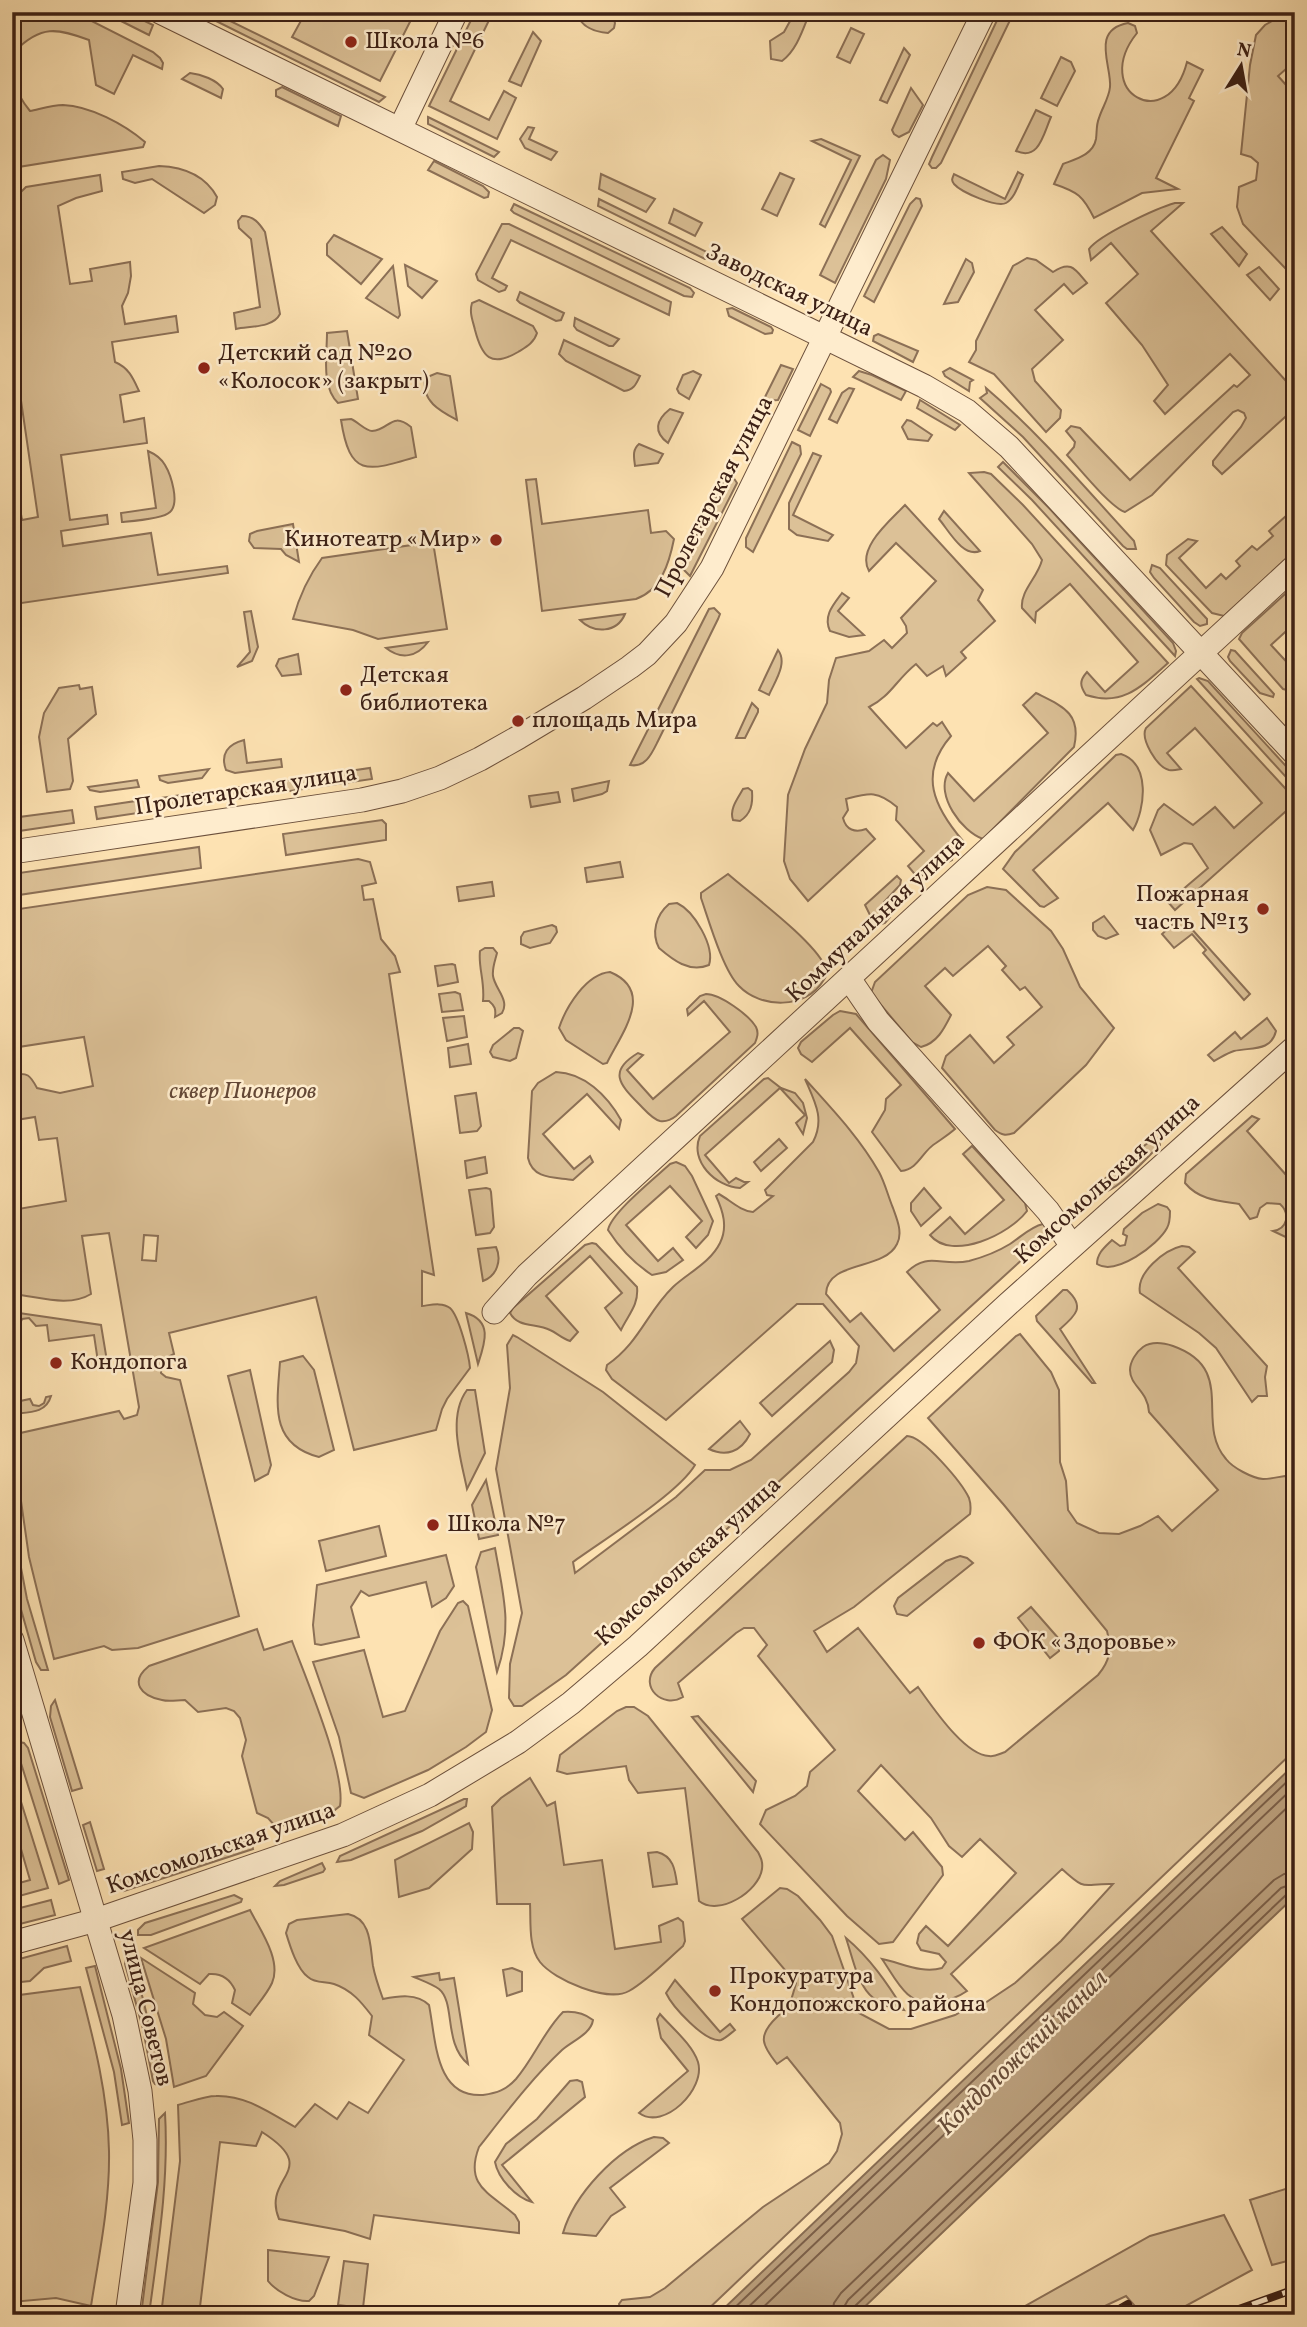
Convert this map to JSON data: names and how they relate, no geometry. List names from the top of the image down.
{
  "streets": {
    "street": [
      "Заводская улица",
      "Пролетарская улица",
      "Коммунальная улица",
      "Комсомольская улица",
      "улица Советов"
    ]
  },
  "crossings": [
    ["Заводская улица", "Пролетарская улица"],
    ["Заводская улица", "Коммунальная улица"],
    ["Комсомольская улица", "улица Советов"]
  ],
  "water": ["Кондопожский канал"],
  "parks": ["сквер Пионеров"],
  "places": [
    "Школа №6",
    "Детский сад №20 «Колосок» (закрыт)",
    "Кинотеатр «Мир»",
    "Детская библиотека",
    "площадь Мира",
    "Пожарная часть №13",
    "Кондопога",
    "Школа №7",
    "ФОК «Здоровье»",
    "Прокуратура Кондопожского района"
  ],
  "north": "top"
}
